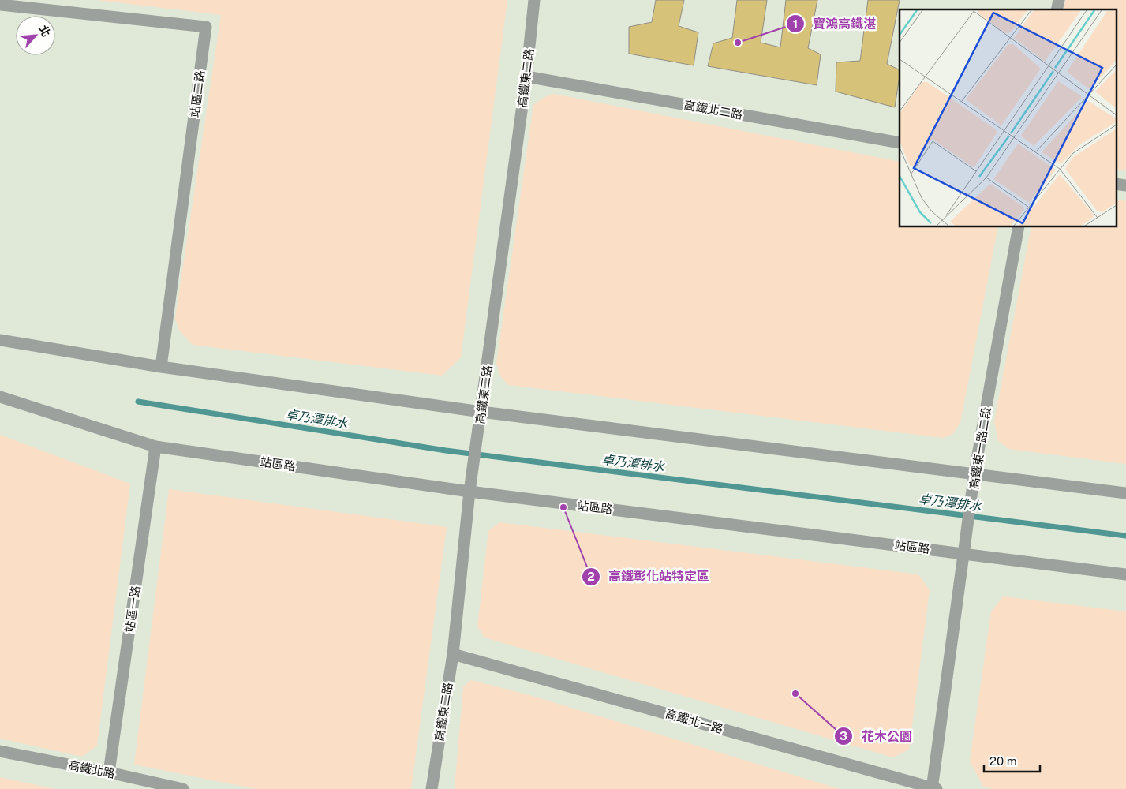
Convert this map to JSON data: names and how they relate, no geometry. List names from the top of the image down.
{
  "streets": {
    "street": [
      "高鐵東二路",
      "站區二路",
      "高鐵北二路",
      "高鐵東一路二段",
      "站區路",
      "站區一路",
      "高鐵北一路",
      "高鐵北路"
    ]
  },
  "crossings": [
    ["高鐵東二路", "高鐵北二路"],
    ["高鐵東二路", "站區路"],
    ["高鐵東二路", "高鐵北一路"],
    ["高鐵東一路二段", "站區路"],
    ["高鐵東一路二段", "高鐵北一路"],
    ["站區路", "站區一路"],
    ["站區一路", "高鐵北路"]
  ],
  "water": ["卓乃潭排水"],
  "places": ["寶鴻高鐵湛", "高鐵彰化站特定區", "花木公園"],
  "scale_bar": "20 m",
  "north": "top right"
}
